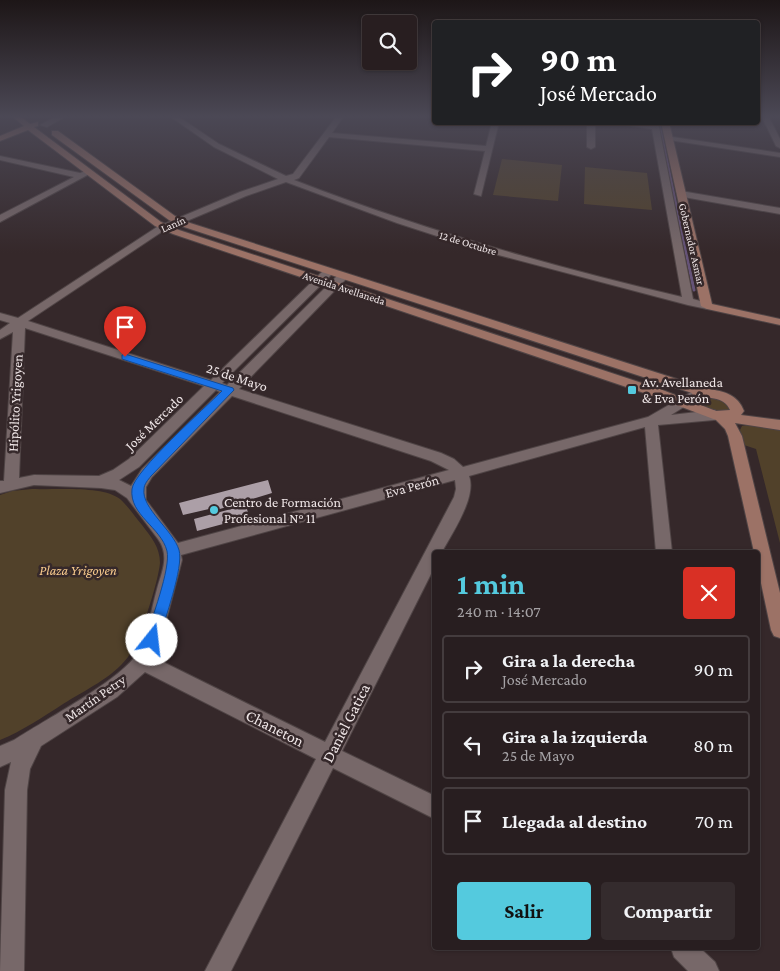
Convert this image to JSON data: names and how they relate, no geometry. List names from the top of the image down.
{
  "streets": {
    "street": [
      "Lanín",
      "12 de Octubre",
      "Gobernador Asmar",
      "Avenida Avellaneda",
      "25 de Mayo",
      "Hipólito Yrigoyen",
      "José Mercado",
      "Eva Perón",
      "Martín Petry",
      "Daniel Gatica",
      "Chaneton"
    ]
  },
  "crossings": [
    ["Lanín", "12 de Octubre"],
    ["Lanín", "Avenida Avellaneda"],
    ["Lanín", "25 de Mayo"],
    ["Lanín", "Hipólito Yrigoyen"],
    ["12 de Octubre", "Gobernador Asmar"],
    ["Avenida Avellaneda", "José Mercado"],
    ["Avenida Avellaneda", "Eva Perón"],
    ["25 de Mayo", "Hipólito Yrigoyen"],
    ["25 de Mayo", "José Mercado"],
    ["25 de Mayo", "Eva Perón"],
    ["25 de Mayo", "Daniel Gatica"],
    ["Eva Perón", "Martín Petry"],
    ["Eva Perón", "Daniel Gatica"],
    ["Martín Petry", "Chaneton"],
    ["Daniel Gatica", "Chaneton"]
  ],
  "parks": ["Plaza Yrigoyen"],
  "places": {
    "transit": ["Av. Avellaneda & Eva Perón"],
    "other": ["Centro de Formación Profesional N° 11"]
  },
  "page": {
    "turn": ["90 m", "José Mercado"],
    "heading": ["1 min", "240 m · 14:07"],
    "list": [
      {
        "name": "Gira a la derecha",
        "note": "José Mercado",
        "value": "90 m"
      },
      {
        "name": "Gira a la izquierda",
        "note": "25 de Mayo",
        "value": "80 m"
      },
      {
        "name": "Llegada al destino",
        "value": "70 m"
      }
    ],
    "buttons": ["Salir", "Compartir"]
  }
}
